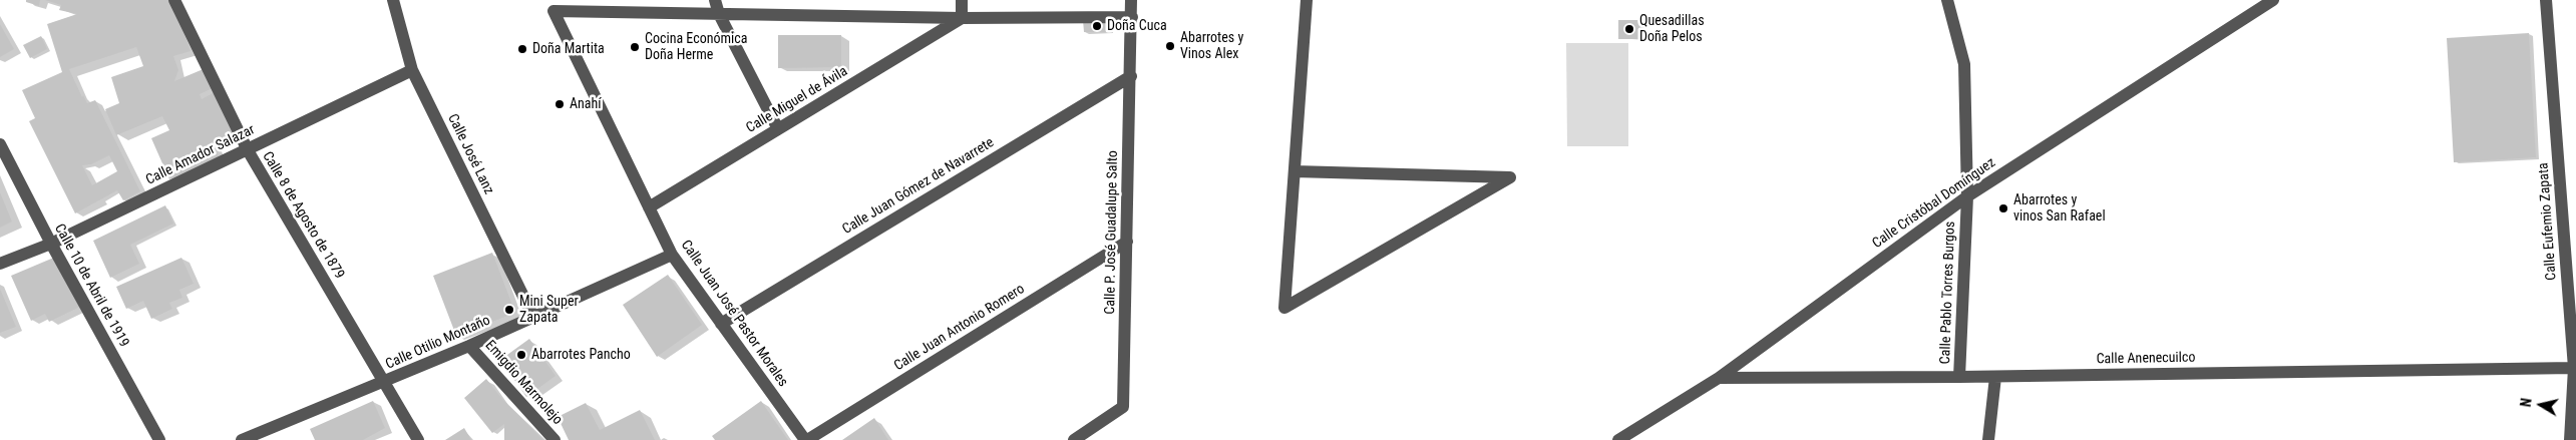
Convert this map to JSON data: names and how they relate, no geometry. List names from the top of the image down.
{
  "streets": {
    "street": [
      "Calle Miguel de Ávila",
      "Calle José Lanz",
      "Calle Amador Salazar",
      "Calle Juan Gómez de Navarrete",
      "Calle Cristóbal Domínguez",
      "Calle 8 de Agosto de 1879",
      "Calle Eufemio Zapata",
      "Calle P. José Guadalupe Salto",
      "Calle 10 de Abril de 1919",
      "Calle Pablo Torres Burgos",
      "Calle Juan José Pastor Morales",
      "Calle Juan Antonio Romero",
      "Calle Otilio Montaño",
      "Calle Anenecuilco",
      "Emigdio Marmolejo"
    ]
  },
  "crossings": [
    ["Calle Miguel de Ávila", "Calle Juan José Pastor Morales"],
    ["Calle José Lanz", "Calle Amador Salazar"],
    ["Calle José Lanz", "Calle Otilio Montaño"],
    ["Calle Amador Salazar", "Calle 8 de Agosto de 1879"],
    ["Calle Amador Salazar", "Calle 10 de Abril de 1919"],
    ["Calle Juan Gómez de Navarrete", "Calle P. José Guadalupe Salto"],
    ["Calle Juan Gómez de Navarrete", "Calle Juan José Pastor Morales"],
    ["Calle Cristóbal Domínguez", "Calle Pablo Torres Burgos"],
    ["Calle Cristóbal Domínguez", "Calle Anenecuilco"],
    ["Calle 8 de Agosto de 1879", "Calle Otilio Montaño"],
    ["Calle Eufemio Zapata", "Calle Anenecuilco"],
    ["Calle P. José Guadalupe Salto", "Calle Juan Antonio Romero"],
    ["Calle Pablo Torres Burgos", "Calle Anenecuilco"],
    ["Calle Juan José Pastor Morales", "Calle Juan Antonio Romero"],
    ["Calle Juan José Pastor Morales", "Calle Otilio Montaño"],
    ["Calle Otilio Montaño", "Emigdio Marmolejo"]
  ],
  "places": [
    "Doña Cuca",
    "Quesadillas Doña Pelos",
    "Abarrotes y Vinos Alex",
    "Cocina Económica Doña Herme",
    "Doña Martita",
    "Anahí",
    "Abarrotes y vinos San Rafael",
    "Mini Super Zapata",
    "Abarrotes Pancho"
  ],
  "north": "left"
}
